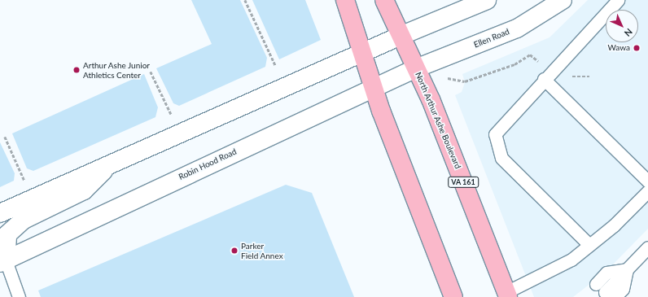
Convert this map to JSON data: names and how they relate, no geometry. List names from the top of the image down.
{
  "streets": {
    "main road": [
      "Ellen Road",
      "North Arthur Ashe Boulevard",
      "Robin Hood Road",
      "VA 161"
    ]
  },
  "crossings": [
    ["Ellen Road", "North Arthur Ashe Boulevard"],
    ["Ellen Road", "Robin Hood Road"],
    ["North Arthur Ashe Boulevard", "Robin Hood Road"]
  ],
  "places": ["Wawa", "Arthur Ashe Junior Athletics Center", "Parker Field Annex"],
  "north": "bottom right"
}
